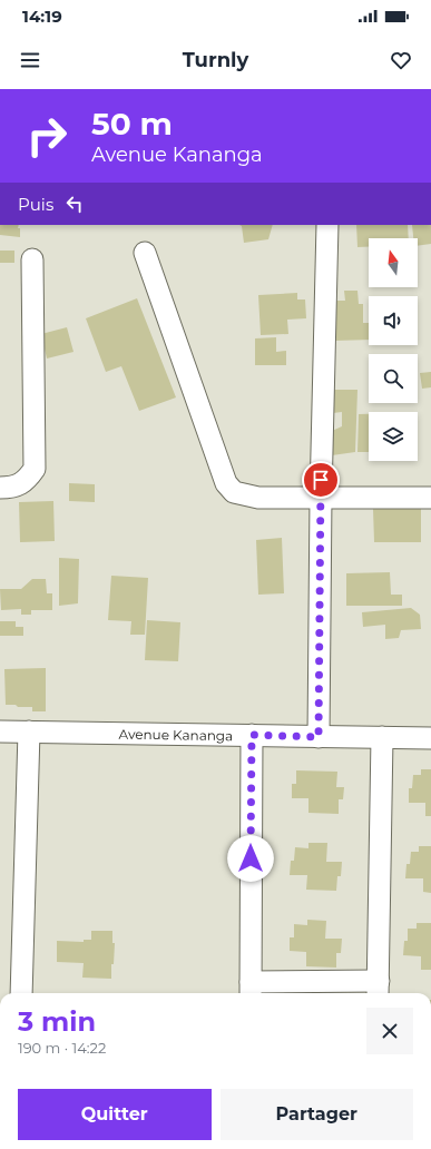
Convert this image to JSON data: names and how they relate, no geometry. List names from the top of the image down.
{
  "streets": {
    "street": ["Avenue Kananga"]
  },
  "north": "top",
  "page": {
    "status": "14:19",
    "header": "Turnly",
    "turn": ["50 m", "Avenue Kananga"],
    "then": "Puis",
    "heading": ["3 min", "190 m · 14:22"],
    "buttons": ["Quitter", "Partager"]
  }
}
